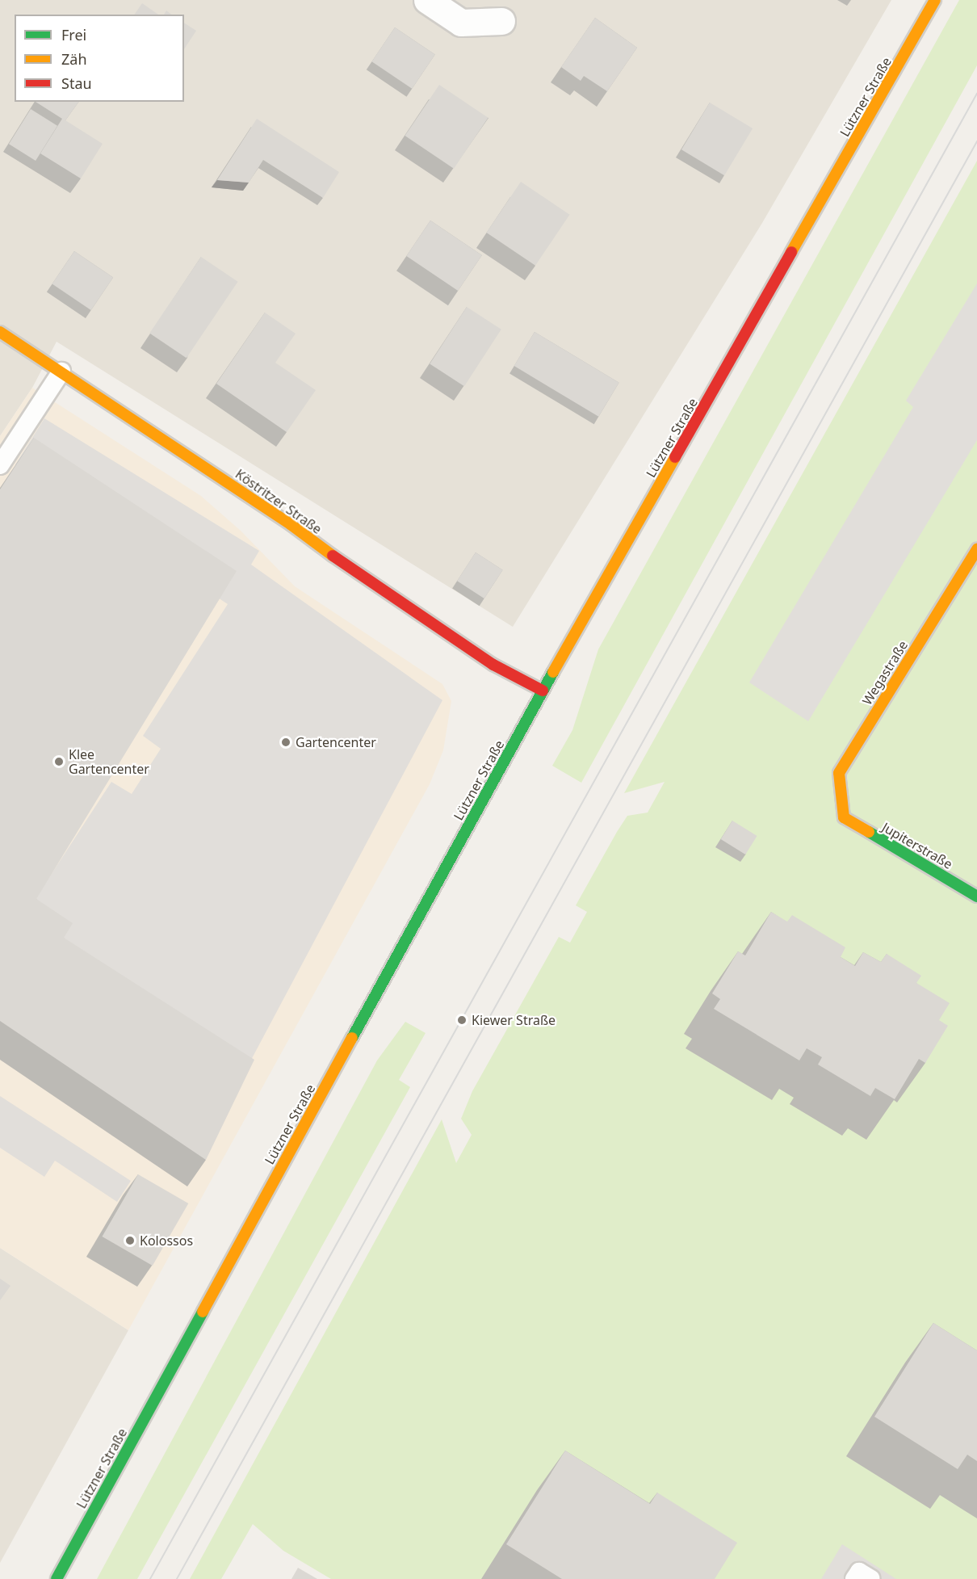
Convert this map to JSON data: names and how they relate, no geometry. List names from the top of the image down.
{
  "streets": {
    "main road": [
      "Lützner Straße",
      "Köstritzer Straße",
      "Wegastraße",
      "Jupiterstraße"
    ]
  },
  "crossings": [
    ["Lützner Straße", "Köstritzer Straße"],
    ["Wegastraße", "Jupiterstraße"]
  ],
  "places": [
    "Gartencenter",
    "Klee Gartencenter",
    "Kiewer Straße",
    "Kolossos"
  ],
  "legend": ["Frei", "Zäh", "Stau"]
}
